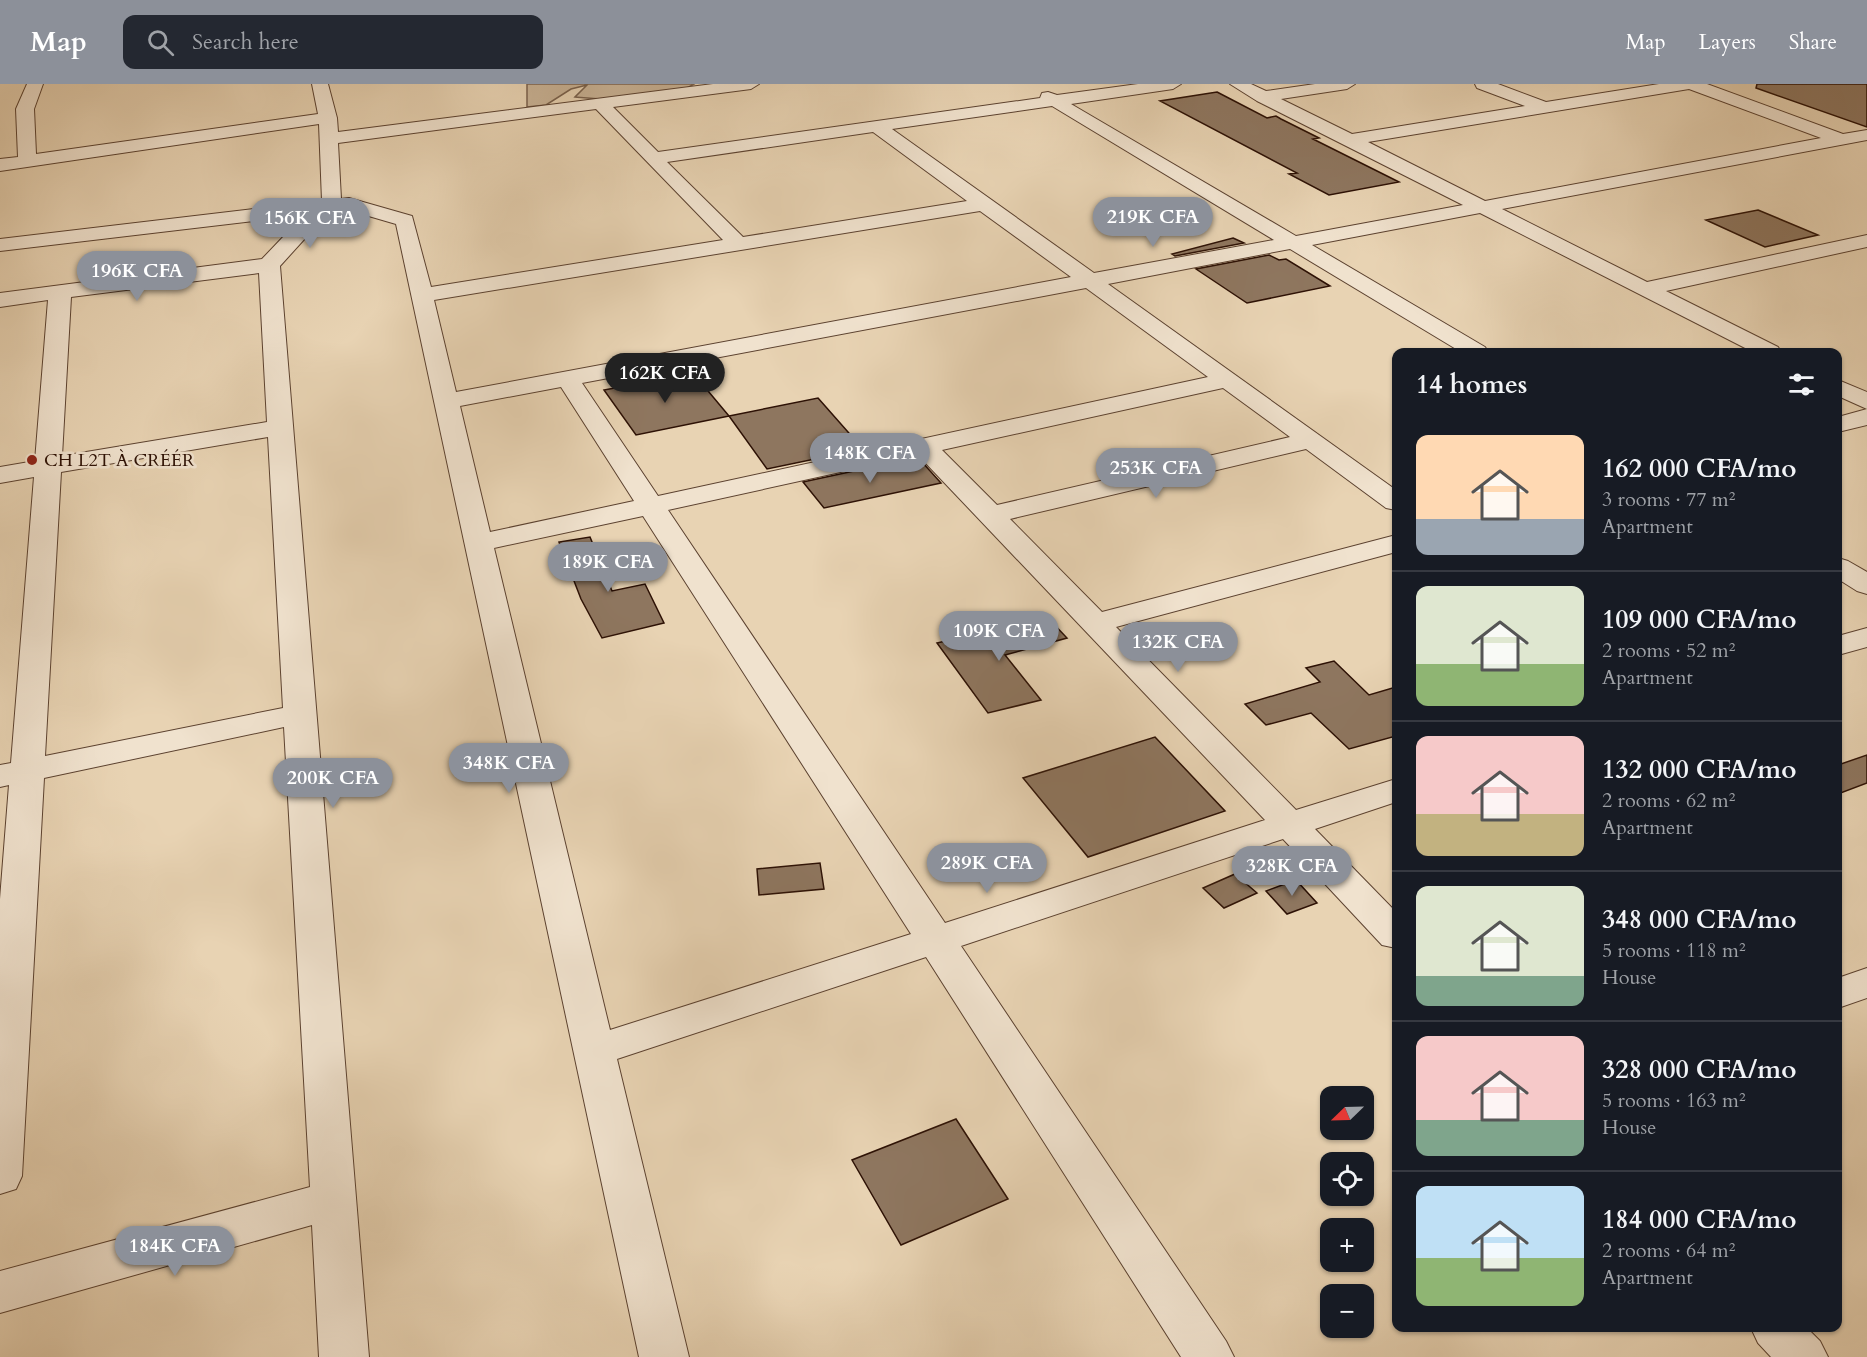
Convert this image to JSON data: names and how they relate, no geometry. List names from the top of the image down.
{
  "places": ["CH L2T À CRÉÉR"],
  "north": "bottom left",
  "page": {
    "header": "Map",
    "search": "Search here",
    "nav": ["Map", "Layers", "Share"],
    "price": [
      "219K CFA",
      "156K CFA",
      "196K CFA",
      "162K CFA",
      "148K CFA",
      "253K CFA",
      "189K CFA",
      "109K CFA",
      "132K CFA",
      "348K CFA",
      "200K CFA",
      "289K CFA",
      "328K CFA",
      "184K CFA"
    ],
    "heading": "14 homes",
    "list": [
      {
        "name": "162 000 CFA/mo",
        "note": "3 rooms · 77 m² · Apartment"
      },
      {
        "name": "109 000 CFA/mo",
        "note": "2 rooms · 52 m² · Apartment"
      },
      {
        "name": "132 000 CFA/mo",
        "note": "2 rooms · 62 m² · Apartment"
      },
      {
        "name": "348 000 CFA/mo",
        "note": "5 rooms · 118 m² · House"
      },
      {
        "name": "328 000 CFA/mo",
        "note": "5 rooms · 163 m² · House"
      },
      {
        "name": "184 000 CFA/mo",
        "note": "2 rooms · 64 m² · Apartment"
      }
    ],
    "map_buttons": ["+", "−"]
  }
}
